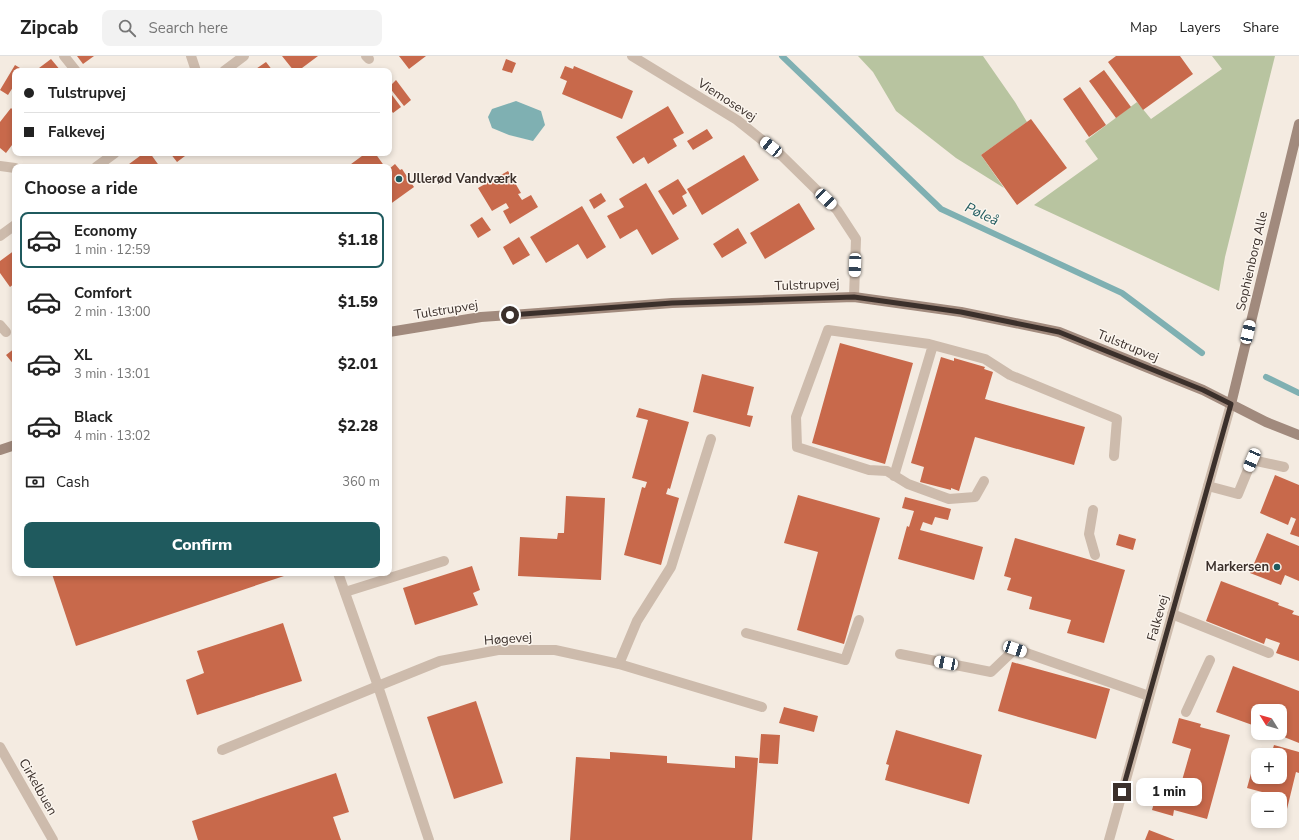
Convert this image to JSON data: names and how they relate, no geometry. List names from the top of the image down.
{
  "streets": {
    "street": [
      "Viemosevej",
      "Sophienborg Alle",
      "Tulstrupvej",
      "Falkevej",
      "Høgevej",
      "Cirkelbuen"
    ]
  },
  "crossings": [
    ["Viemosevej", "Tulstrupvej"],
    ["Sophienborg Alle", "Tulstrupvej"],
    ["Sophienborg Alle", "Falkevej"],
    ["Tulstrupvej", "Falkevej"]
  ],
  "water": ["Pøleå"],
  "places": ["Ullerød Vandværk", "Markersen"],
  "north": "top left",
  "page": {
    "header": "Zipcab",
    "search": "Search here",
    "nav": ["Map", "Layers", "Share"],
    "banner": ["Tulstrupvej", "Falkevej"],
    "heading": "Choose a ride",
    "list": [
      {
        "name": "Economy",
        "note": "1 min · 12:59",
        "value": "$1.18"
      },
      {
        "name": "Comfort",
        "note": "2 min · 13:00",
        "value": "$1.59"
      },
      {
        "name": "XL",
        "note": "3 min · 13:01",
        "value": "$2.01"
      },
      {
        "name": "Black",
        "note": "4 min · 13:02",
        "value": "$2.28"
      }
    ],
    "pay": ["Cash", "360 m"],
    "buttons": "Confirm",
    "map_buttons": ["+", "−"],
    "bubble": "1 min"
  }
}
